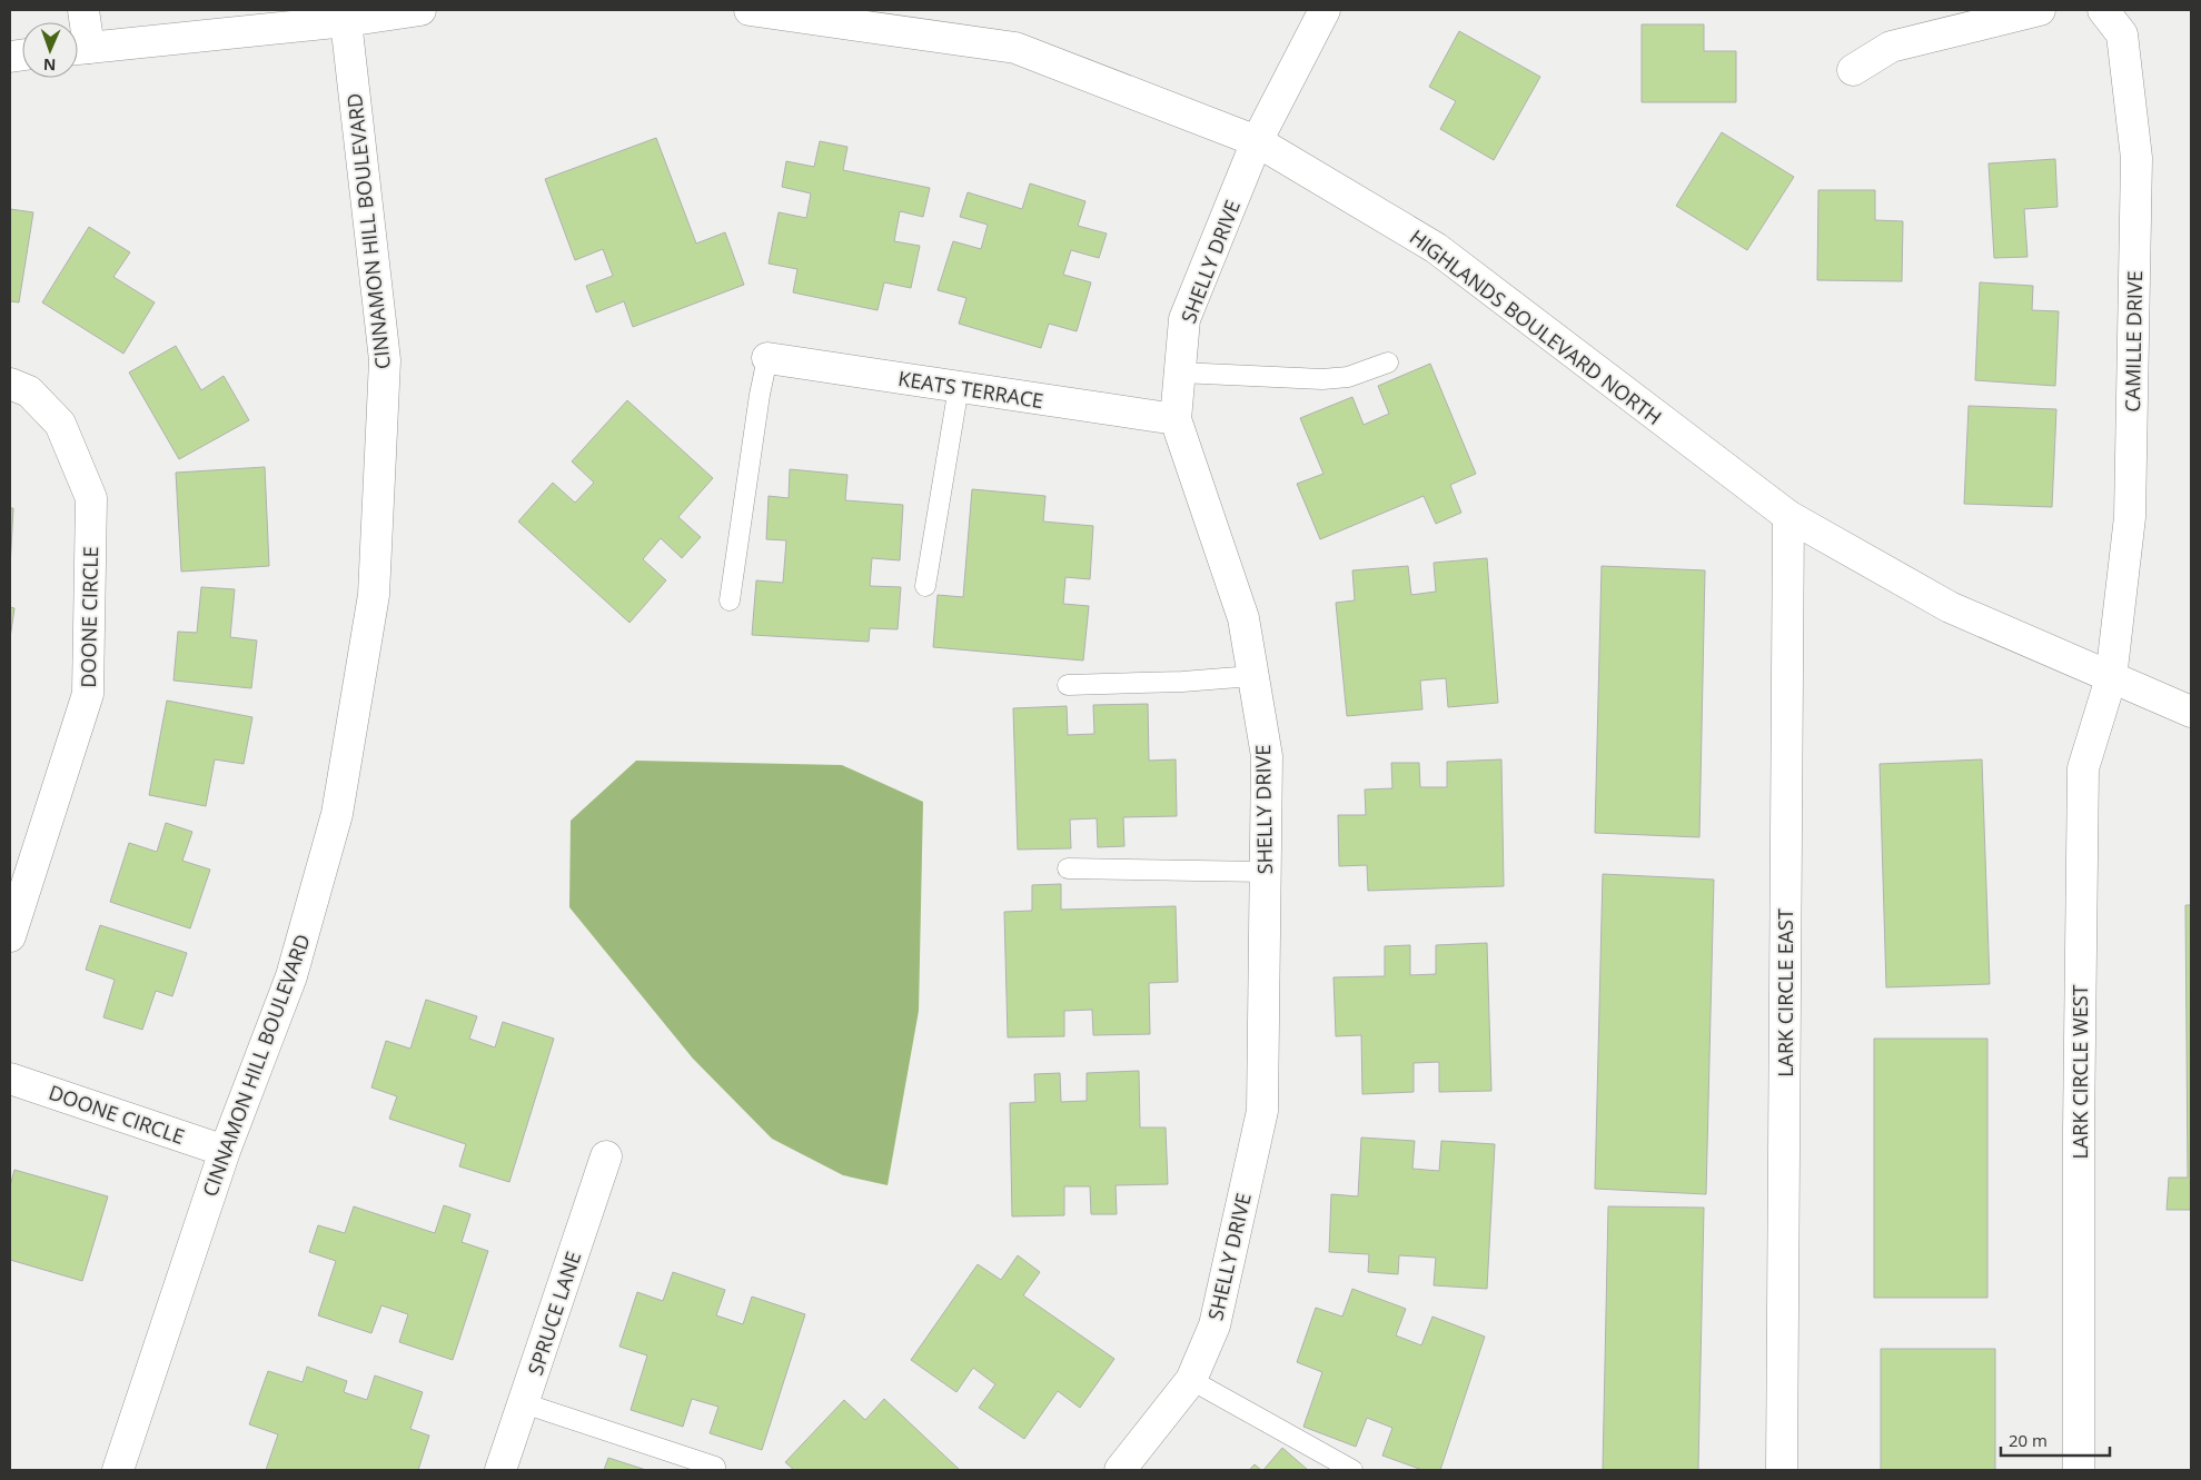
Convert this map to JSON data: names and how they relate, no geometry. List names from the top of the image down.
{
  "streets": {
    "street": [
      "CINNAMON HILL BOULEVARD",
      "SHELLY DRIVE",
      "HIGHLANDS BOULEVARD NORTH",
      "CAMILLE DRIVE",
      "KEATS TERRACE",
      "DOONE CIRCLE",
      "LARK CIRCLE EAST",
      "LARK CIRCLE WEST",
      "SPRUCE LANE"
    ]
  },
  "crossings": [
    ["CINNAMON HILL BOULEVARD", "DOONE CIRCLE"],
    ["SHELLY DRIVE", "HIGHLANDS BOULEVARD NORTH"],
    ["SHELLY DRIVE", "KEATS TERRACE"],
    ["HIGHLANDS BOULEVARD NORTH", "CAMILLE DRIVE"],
    ["HIGHLANDS BOULEVARD NORTH", "LARK CIRCLE EAST"],
    ["HIGHLANDS BOULEVARD NORTH", "LARK CIRCLE WEST"],
    ["CAMILLE DRIVE", "LARK CIRCLE WEST"]
  ],
  "scale_bar": "20 m",
  "north": "bottom"
}
